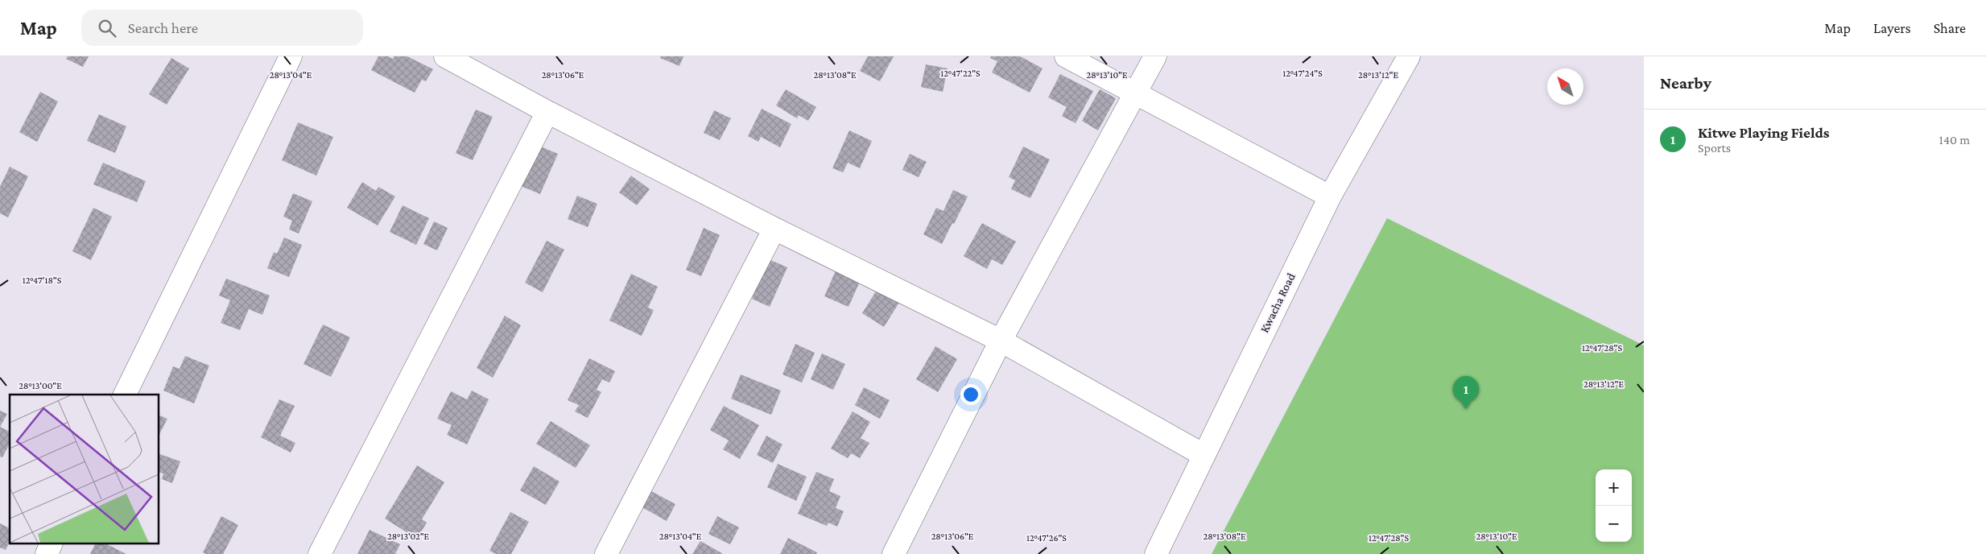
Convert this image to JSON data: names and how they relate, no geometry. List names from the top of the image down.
{
  "streets": {
    "street": ["Kwacha Road"]
  },
  "north": "top left",
  "page": {
    "header": "Map",
    "search": "Search here",
    "nav": ["Map", "Layers", "Share"],
    "heading": "Nearby",
    "list": [
      {
        "mark": "1",
        "name": "Kitwe Playing Fields",
        "note": "Sports",
        "value": "140 m"
      }
    ],
    "pins": "1",
    "map_buttons": ["+", "−"]
  },
  "coordinates": [
    "12°47'22\"S",
    "12°47'24\"S",
    "28°13'10\"E",
    "28°13'04\"E",
    "28°13'06\"E",
    "28°13'08\"E",
    "28°13'12\"E",
    "12°47'18\"S",
    "12°47'28\"S",
    "28°13'00\"E",
    "28°13'02\"E",
    "12°47'26\"S"
  ]
}
